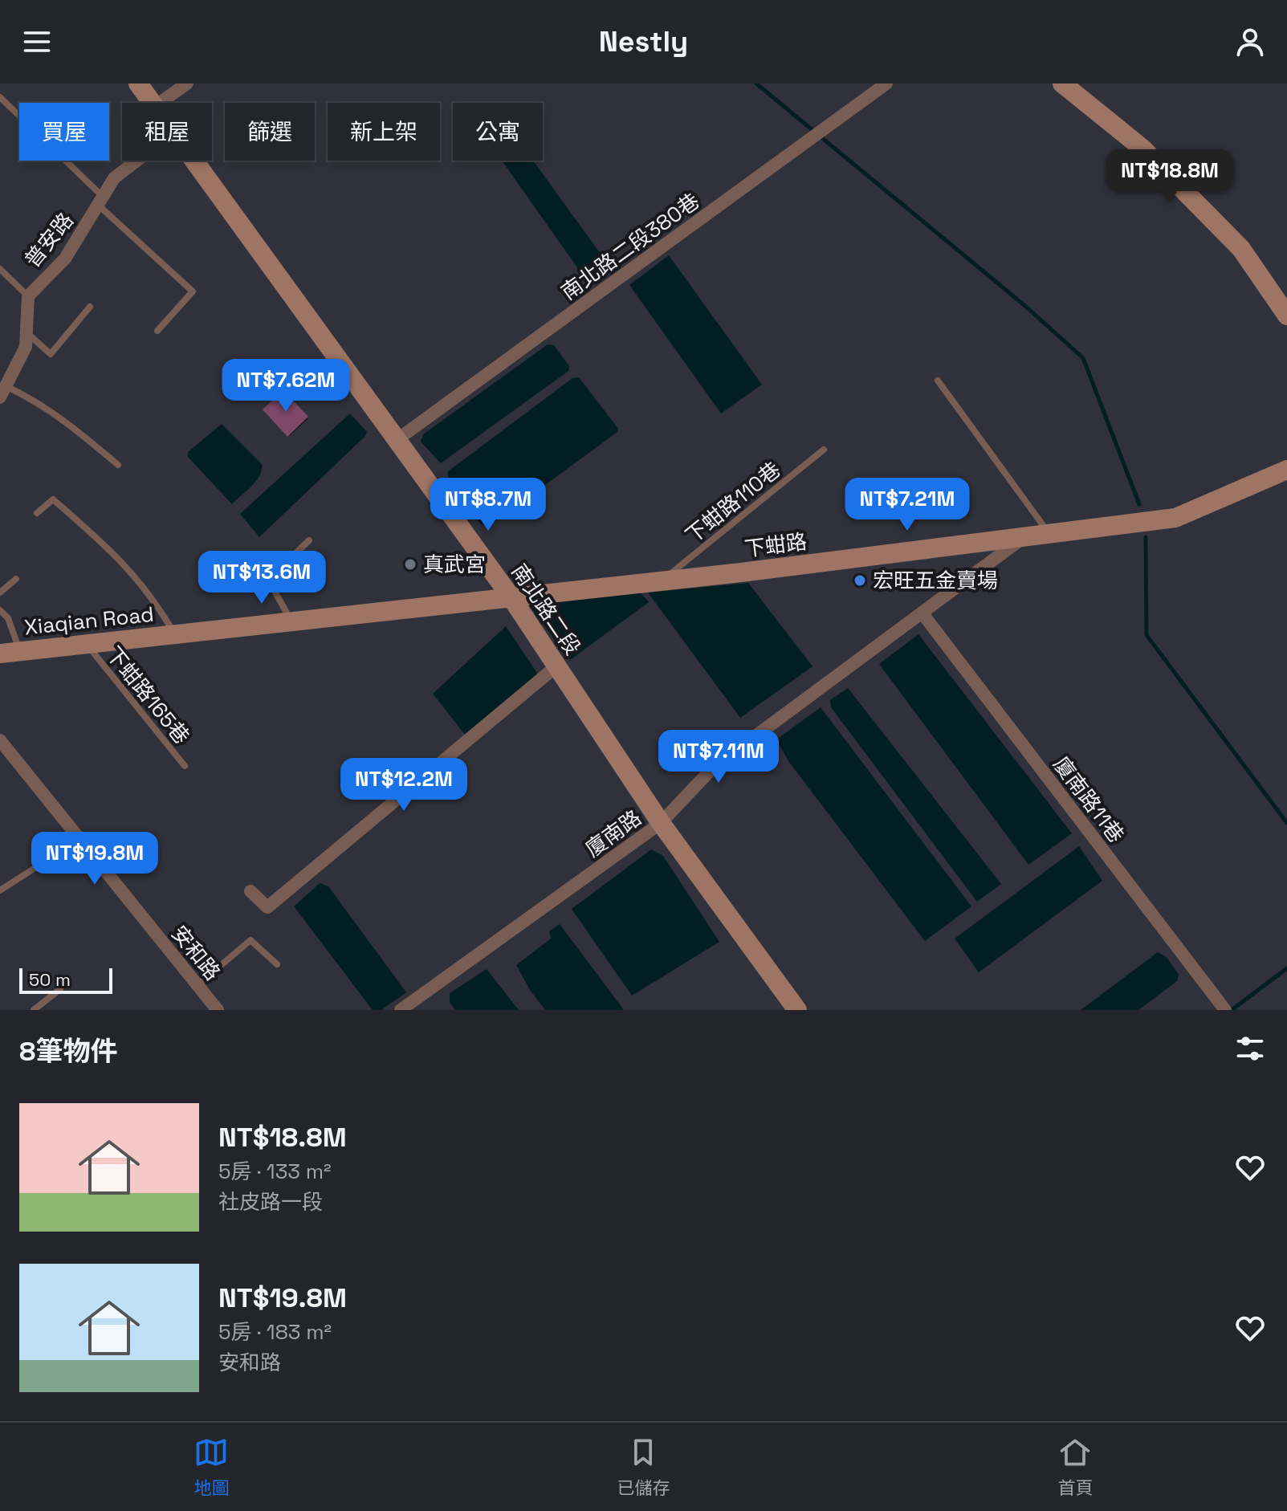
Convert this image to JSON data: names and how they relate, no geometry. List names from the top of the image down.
{
  "streets": {
    "street": [
      "普安路",
      "南北路二段380巷",
      "下蚶路",
      "南北路二段",
      "Xiaqian Road",
      "廈南路11巷",
      "廈南路",
      "安和路"
    ],
    "lane": ["下蚶路110巷", "下蚶路165巷"]
  },
  "crossings": [
    ["南北路二段380巷", "南北路二段"],
    ["下蚶路110巷", "下蚶路"],
    ["下蚶路", "南北路二段"],
    ["下蚶路", "Xiaqian Road"],
    ["下蚶路", "廈南路"],
    ["南北路二段", "Xiaqian Road"],
    ["南北路二段", "廈南路"],
    ["Xiaqian Road", "下蚶路165巷"],
    ["廈南路11巷", "廈南路"]
  ],
  "places": ["真武宮", "宏旺五金賣場"],
  "scale_bar": "50 m",
  "page": {
    "header": "Nestly",
    "chip": [
      "買屋",
      "租屋",
      "篩選",
      "新上架",
      "公寓"
    ],
    "price": [
      "NT$18.8M",
      "NT$7.62M",
      "NT$8.7M",
      "NT$7.21M",
      "NT$13.6M",
      "NT$7.11M",
      "NT$12.2M",
      "NT$19.8M"
    ],
    "scale": "50 m",
    "heading": "8筆物件",
    "list": [
      {
        "name": "NT$18.8M",
        "note": "5房 · 133 m² · 社皮路一段"
      },
      {
        "name": "NT$19.8M",
        "note": "5房 · 183 m² · 安和路"
      }
    ],
    "tabs": ["地圖", "已儲存", "首頁"]
  }
}
